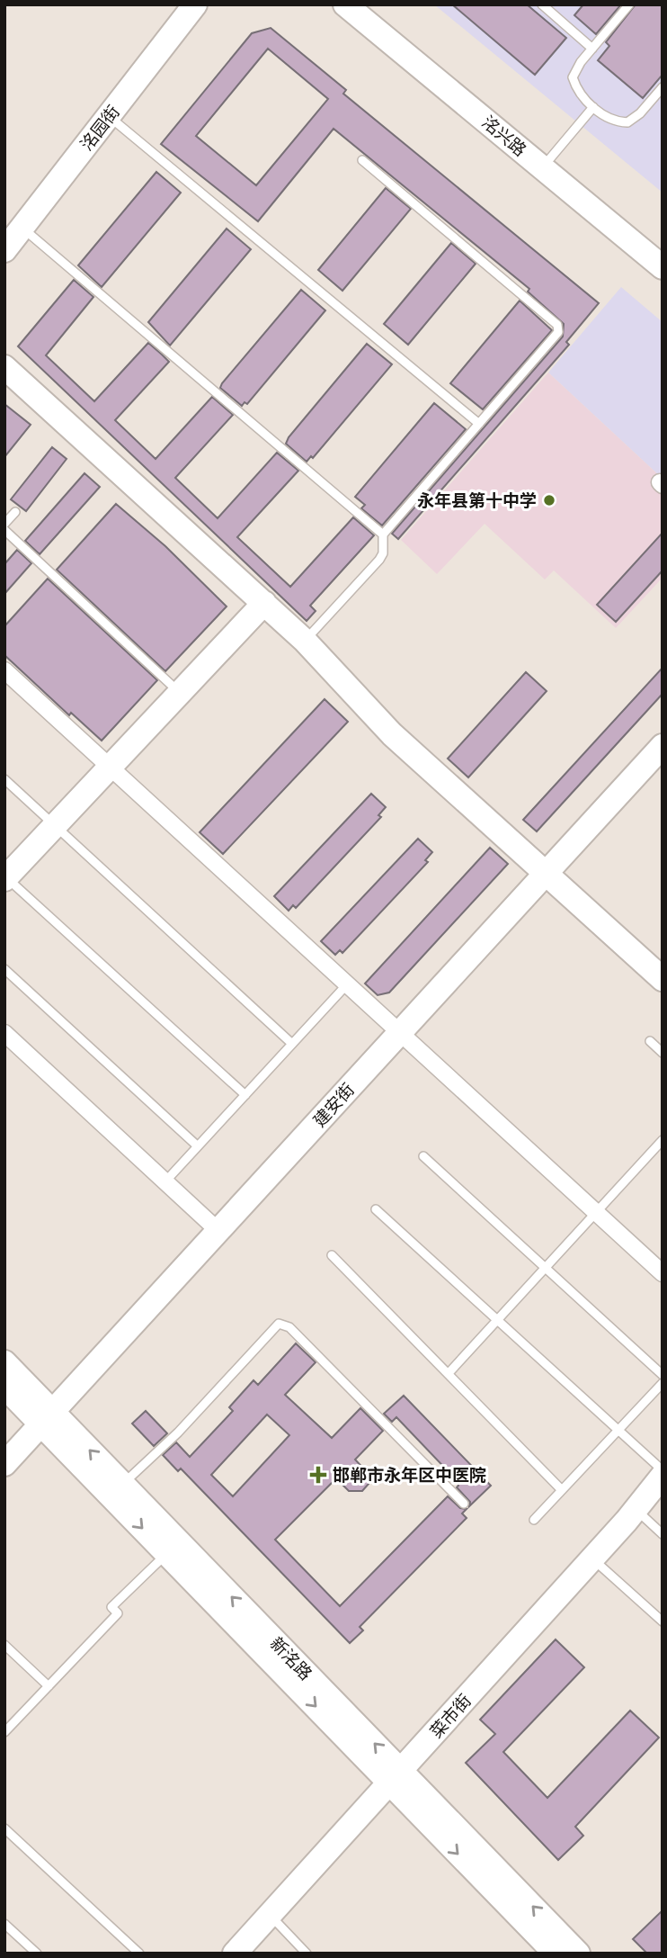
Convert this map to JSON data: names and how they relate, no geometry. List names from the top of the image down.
{
  "streets": {
    "street": [
      "洺园街",
      "洺兴路",
      "建安街",
      "新洺路",
      "菜市街"
    ]
  },
  "crossings": [
    ["建安街", "新洺路"],
    ["新洺路", "菜市街"]
  ],
  "places": {
    "other": ["永年县第十中学"],
    "health": ["邯郸市永年区中医院"]
  }
}
